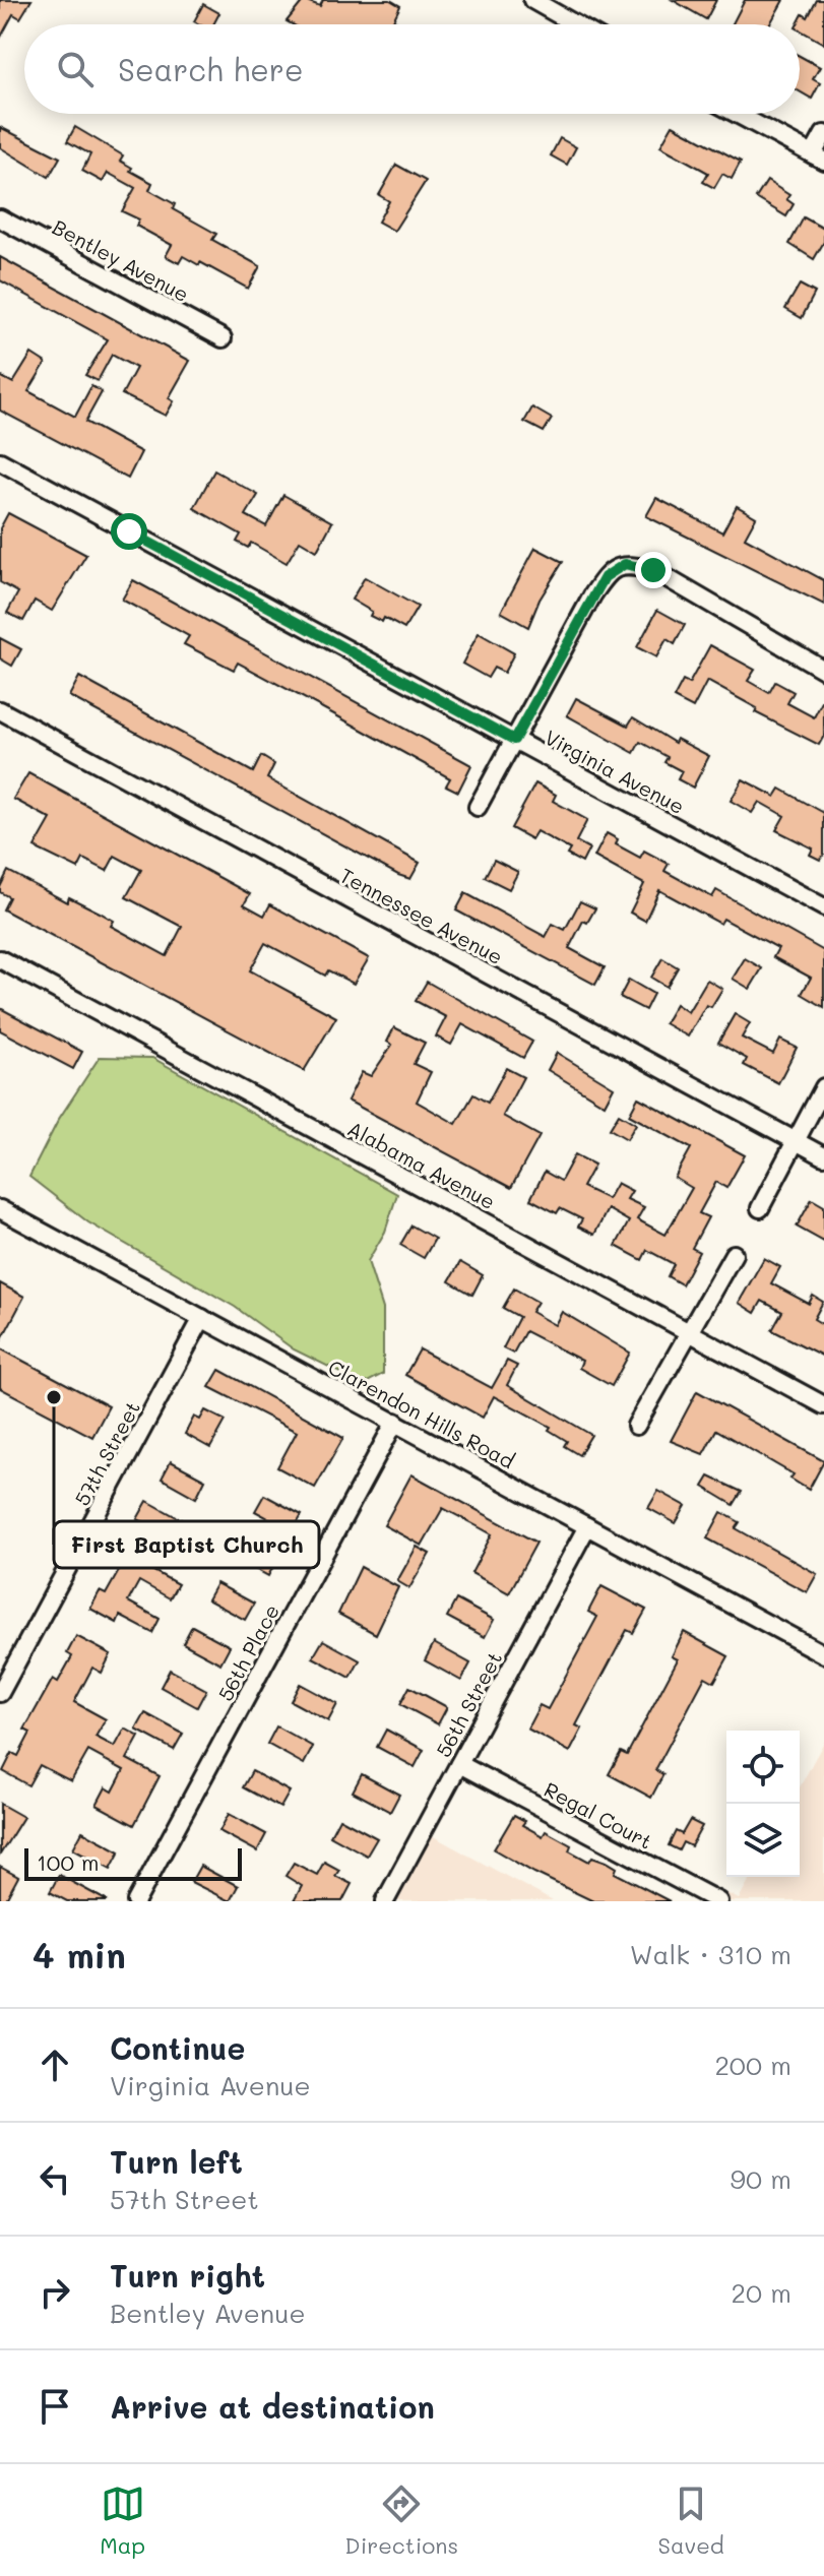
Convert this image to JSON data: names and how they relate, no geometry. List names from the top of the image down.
{
  "streets": {
    "street": [
      "Bentley Avenue",
      "Virginia Avenue",
      "Tennessee Avenue",
      "Alabama Avenue",
      "Clarendon Hills Road",
      "57th Street",
      "56th Place",
      "56th Street",
      "Regal Court"
    ]
  },
  "crossings": [
    ["Clarendon Hills Road", "57th Street"],
    ["Clarendon Hills Road", "56th Place"],
    ["Clarendon Hills Road", "56th Street"],
    ["56th Street", "Regal Court"]
  ],
  "places": ["First Baptist Church"],
  "scale_bar": "100 m",
  "page": {
    "search": "Search here",
    "scale": "100 m",
    "heading": ["4 min", "Walk · 310 m"],
    "list": [
      ["Continue", "Virginia Avenue", "200 m"],
      ["Turn left", "57th Street", "90 m"],
      ["Turn right", "Bentley Avenue", "20 m"],
      "Arrive at destination"
    ],
    "nav": ["Map", "Directions", "Saved"]
  }
}
